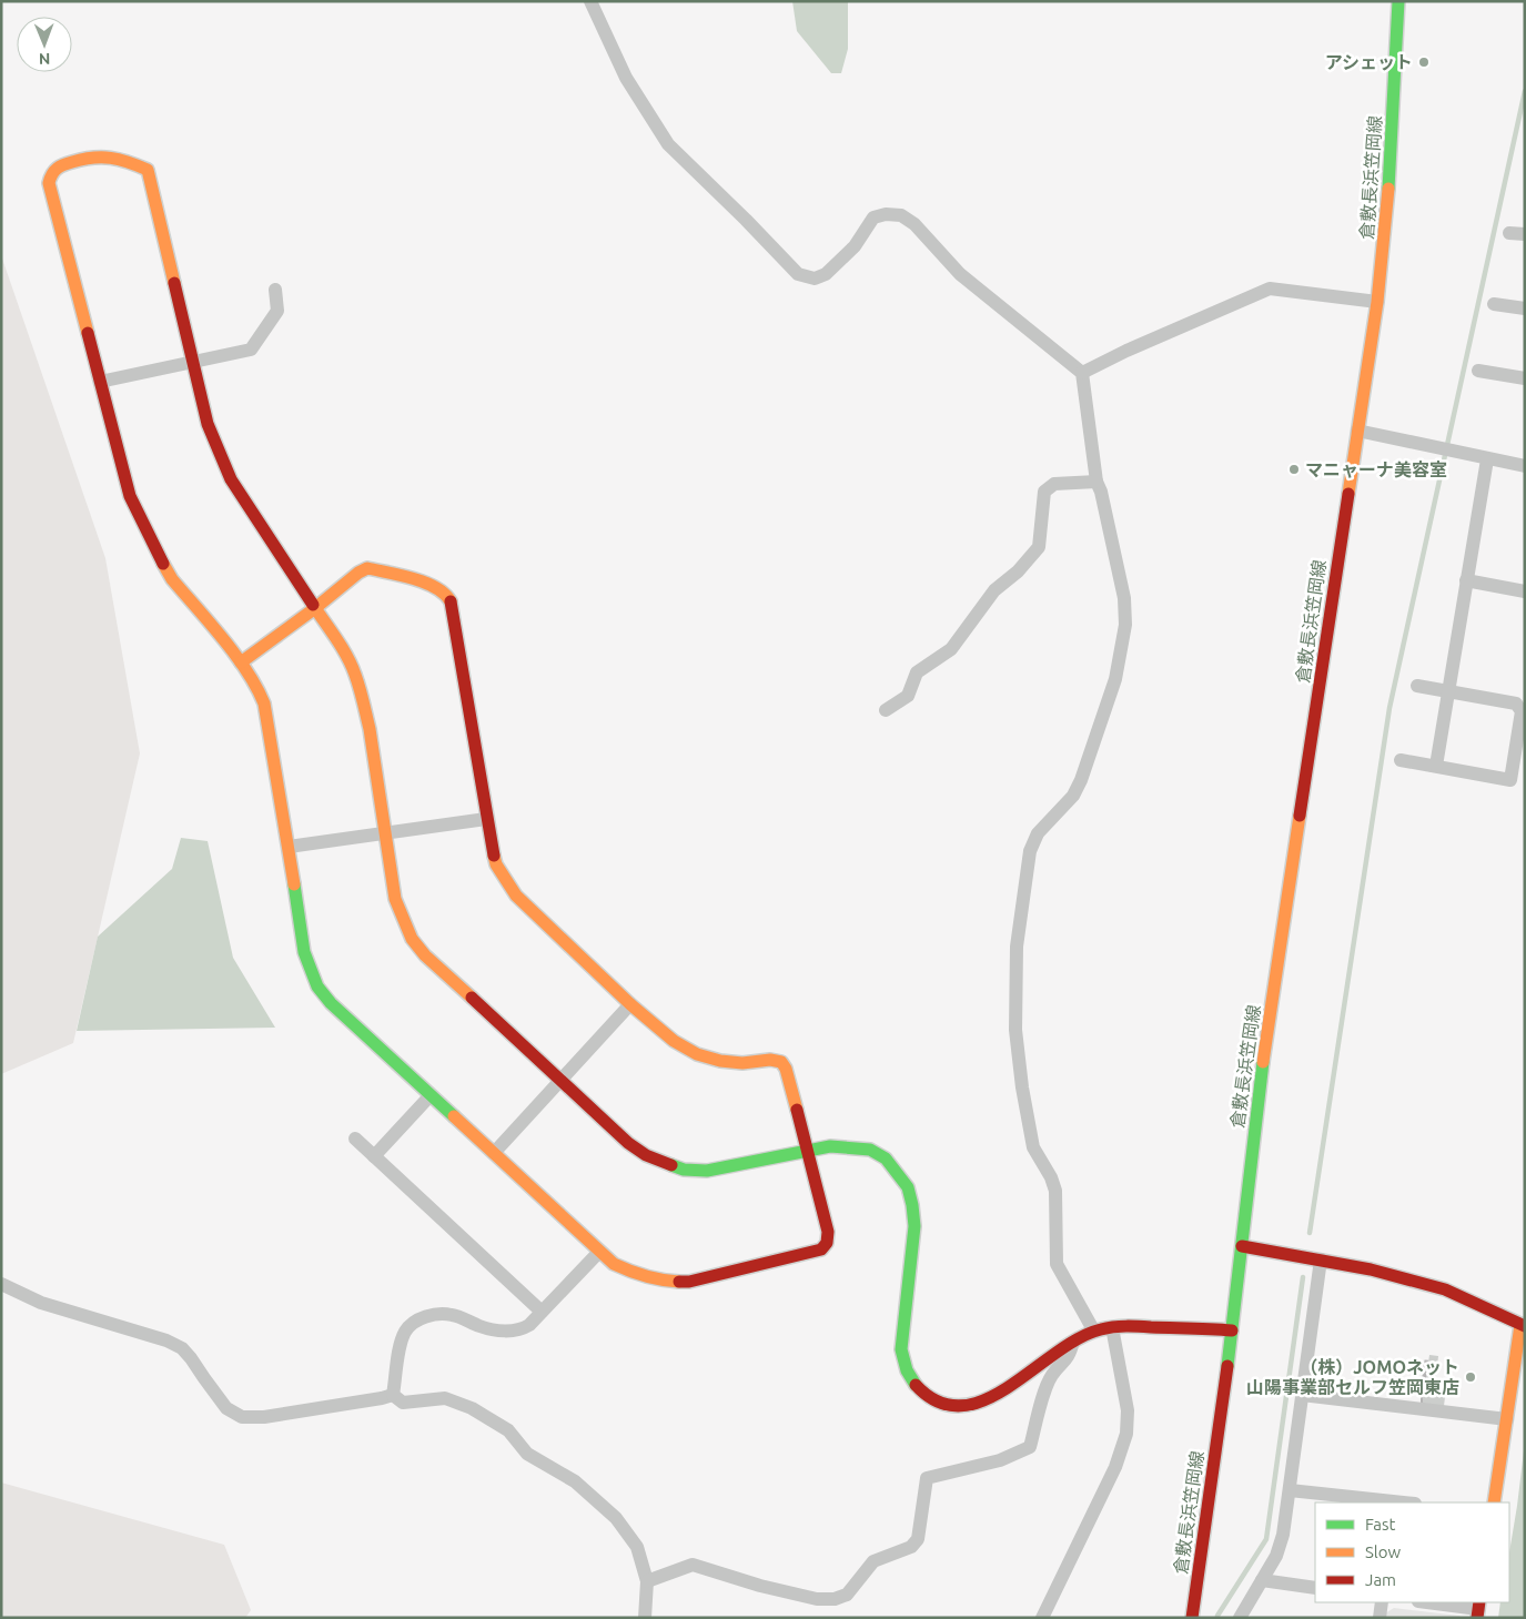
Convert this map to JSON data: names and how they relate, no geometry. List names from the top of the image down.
{
  "streets": {
    "street": ["倉敷長浜笠岡線"]
  },
  "places": ["アシェット", "マニャーナ美容室", "（株）JOMOネット 山陽事業部セルフ笠岡東店"],
  "legend": ["Fast", "Slow", "Jam"],
  "north": "bottom"
}
